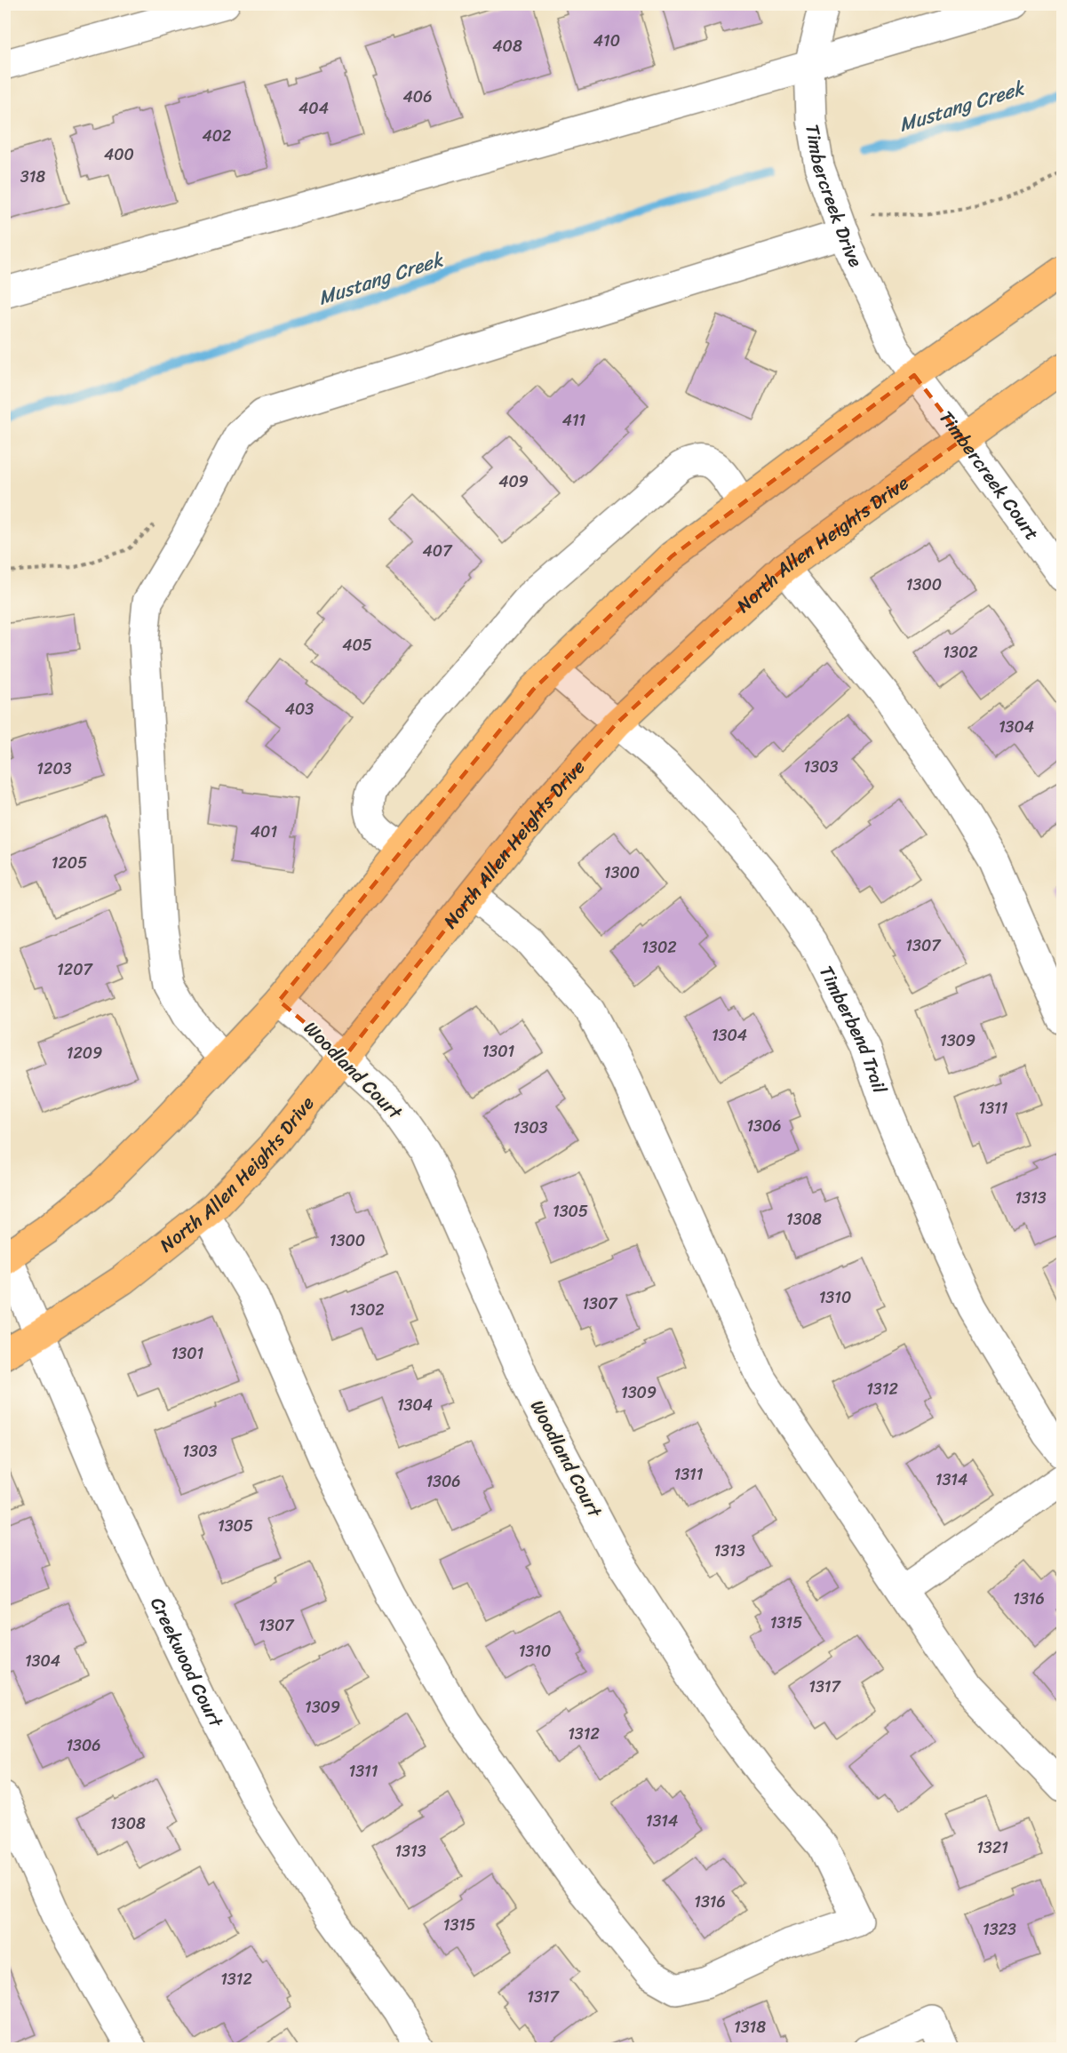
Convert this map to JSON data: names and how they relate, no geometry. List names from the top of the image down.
{
  "streets": {
    "main road": ["North Allen Heights Drive"],
    "street": [
      "Timbercreek Drive",
      "Timbercreek Court",
      "Timberbend Trail",
      "Woodland Court",
      "Creekwood Court"
    ]
  },
  "crossings": [
    ["Timbercreek Drive", "Timbercreek Court"],
    ["Timbercreek Court", "North Allen Heights Drive"],
    ["North Allen Heights Drive", "Timberbend Trail"],
    ["North Allen Heights Drive", "Woodland Court"],
    ["North Allen Heights Drive", "Creekwood Court"]
  ],
  "water": ["Mustang Creek"],
  "house_numbers": [
    "410",
    "408",
    "406",
    "404",
    "402",
    "400",
    "318",
    "411",
    "409",
    "407",
    "1300",
    "405",
    "1302",
    "403",
    "1304",
    "1303",
    "1203",
    "401",
    "1205",
    "1300",
    "1307",
    "1302",
    "1207",
    "1304",
    "1309",
    "1301",
    "1209",
    "1311",
    "1306",
    "1303",
    "1313",
    "1305",
    "1308",
    "1300",
    "1310",
    "1307",
    "1302",
    "1301",
    "1312",
    "1309",
    "1304",
    "1303",
    "1311",
    "1314",
    "1306",
    "1305",
    "1313",
    "1316",
    "1315",
    "1307",
    "1310",
    "1304",
    "1317",
    "1309",
    "1312",
    "1306",
    "1311",
    "1314",
    "1308",
    "1321",
    "1313",
    "1316",
    "1315",
    "1323",
    "1312",
    "1317",
    "1318"
  ]
}
